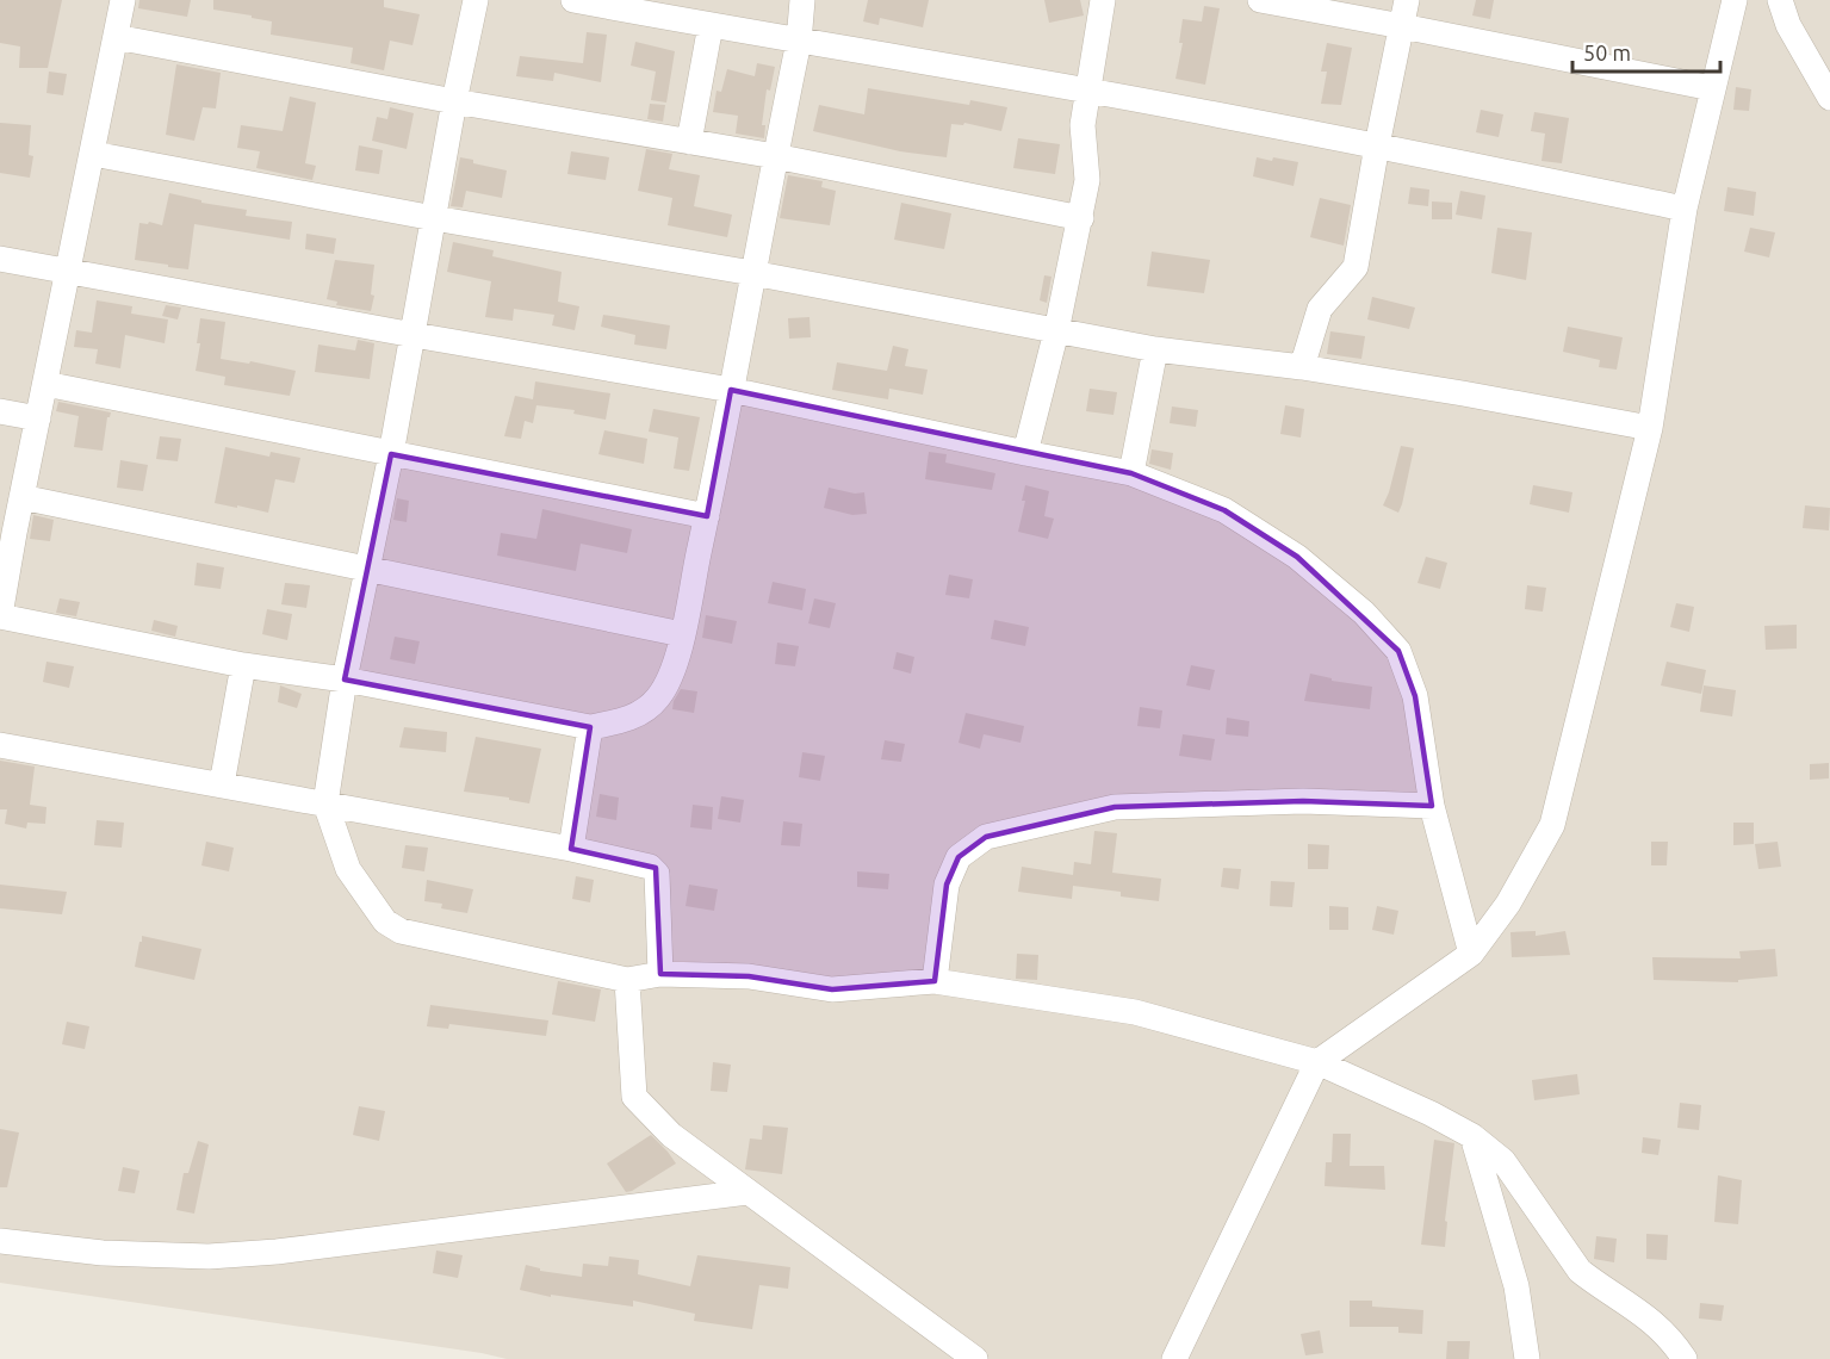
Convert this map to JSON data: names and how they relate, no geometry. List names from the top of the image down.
{
  "scale_bar": "50 m"
}
